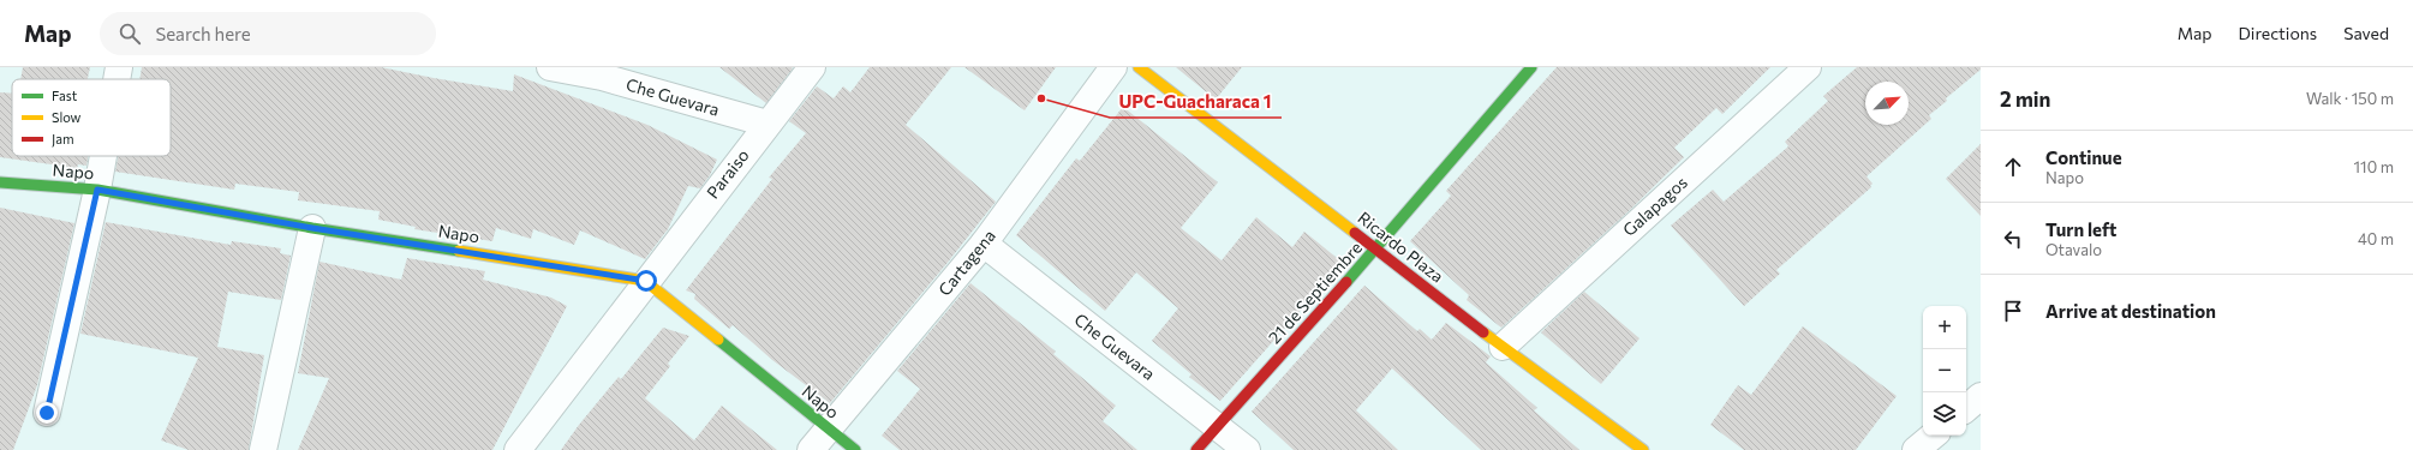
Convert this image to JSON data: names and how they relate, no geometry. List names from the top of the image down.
{
  "streets": {
    "street": [
      "Che Guevara",
      "Napo",
      "Paraiso",
      "Galapagos",
      "Ricardo Plaza",
      "Cartagena",
      "21 de Septiembre"
    ]
  },
  "crossings": [
    ["Che Guevara", "Paraiso"],
    ["Che Guevara", "Cartagena"],
    ["Che Guevara", "21 de Septiembre"],
    ["Napo", "Paraiso"],
    ["Napo", "Cartagena"],
    ["Galapagos", "Ricardo Plaza"],
    ["Ricardo Plaza", "21 de Septiembre"]
  ],
  "places": ["UPC-Guacharaca 1"],
  "legend": ["Fast", "Slow", "Jam"],
  "north": "top right",
  "page": {
    "header": "Map",
    "search": "Search here",
    "nav": ["Map", "Directions", "Saved"],
    "heading": ["2 min", "Walk · 150 m"],
    "list": [
      ["Continue", "Napo", "110 m"],
      ["Turn left", "Otavalo", "40 m"],
      "Arrive at destination"
    ],
    "map_buttons": ["+", "−"]
  }
}
